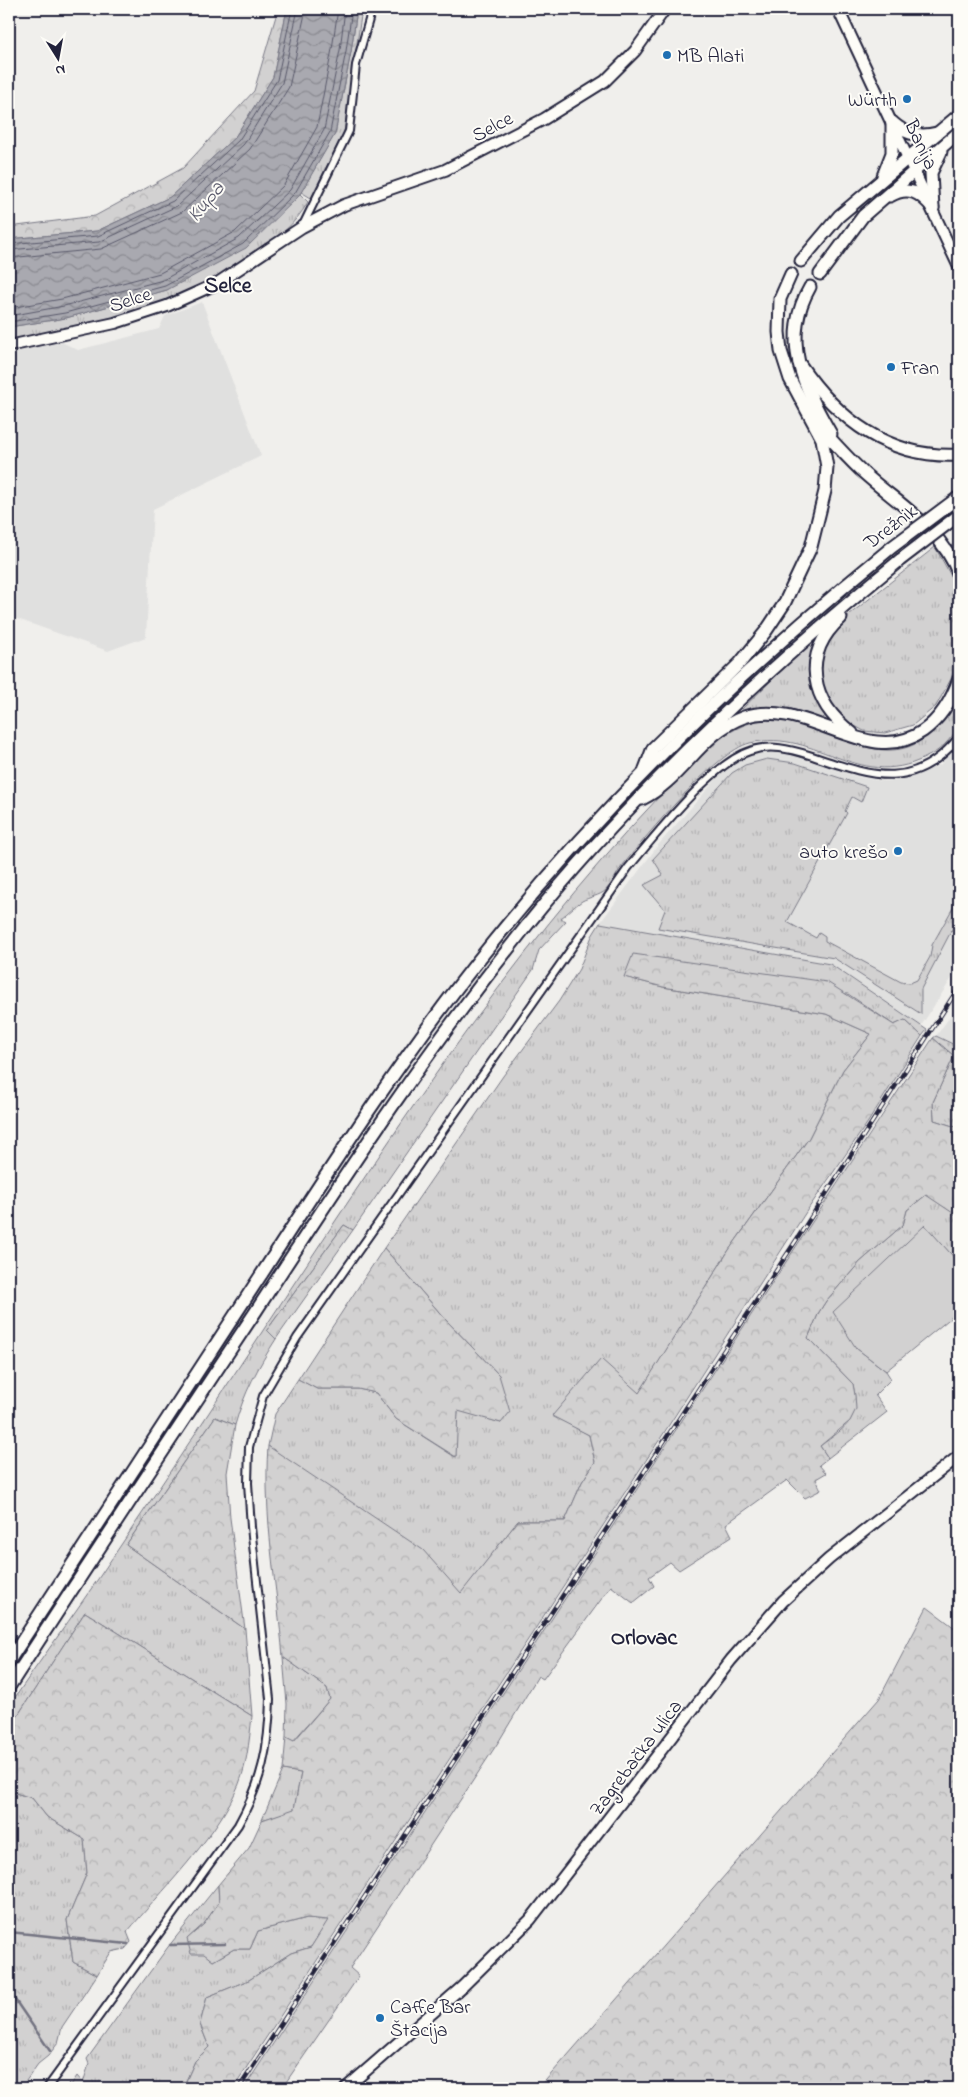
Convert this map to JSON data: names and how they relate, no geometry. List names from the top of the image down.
{
  "streets": {
    "highway": ["Drežnik"],
    "main road": ["Selce", "Banija", "Zagrebačka ulica"]
  },
  "districts": ["Selce", "Orlovac"],
  "water": ["Kupa"],
  "places": [
    "MB Alati",
    "Würth",
    "Fran",
    "auto krešo",
    "Caffe Bar Štacija"
  ],
  "north": "bottom"
}
